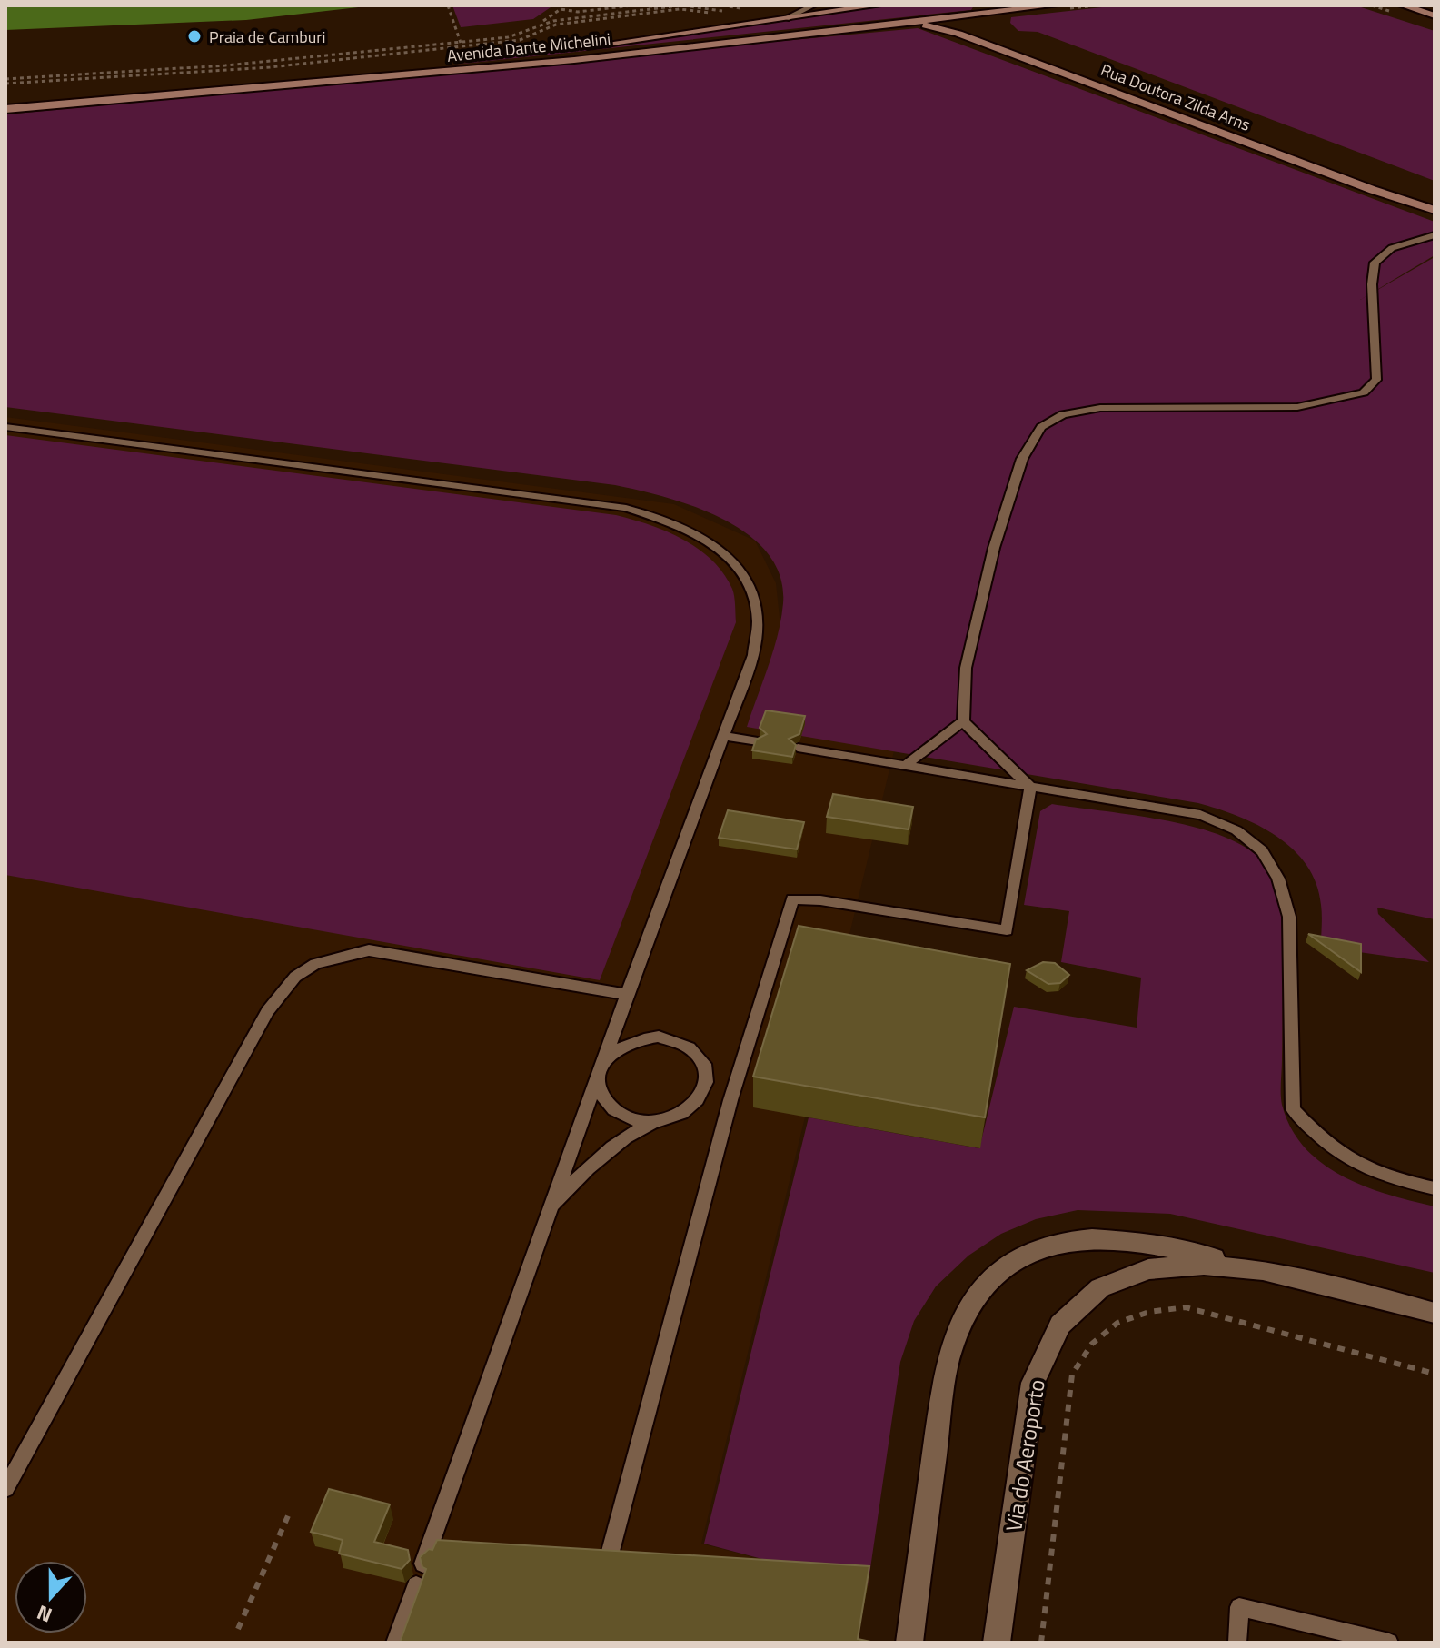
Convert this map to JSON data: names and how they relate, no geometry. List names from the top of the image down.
{
  "streets": {
    "main road": ["Avenida Dante Michelini", "Rua Doutora Zilda Arns"],
    "street": ["Via do Aeroporto"]
  },
  "crossings": [
    ["Avenida Dante Michelini", "Rua Doutora Zilda Arns"]
  ],
  "places": ["Praia de Camburi"],
  "north": "bottom"
}
